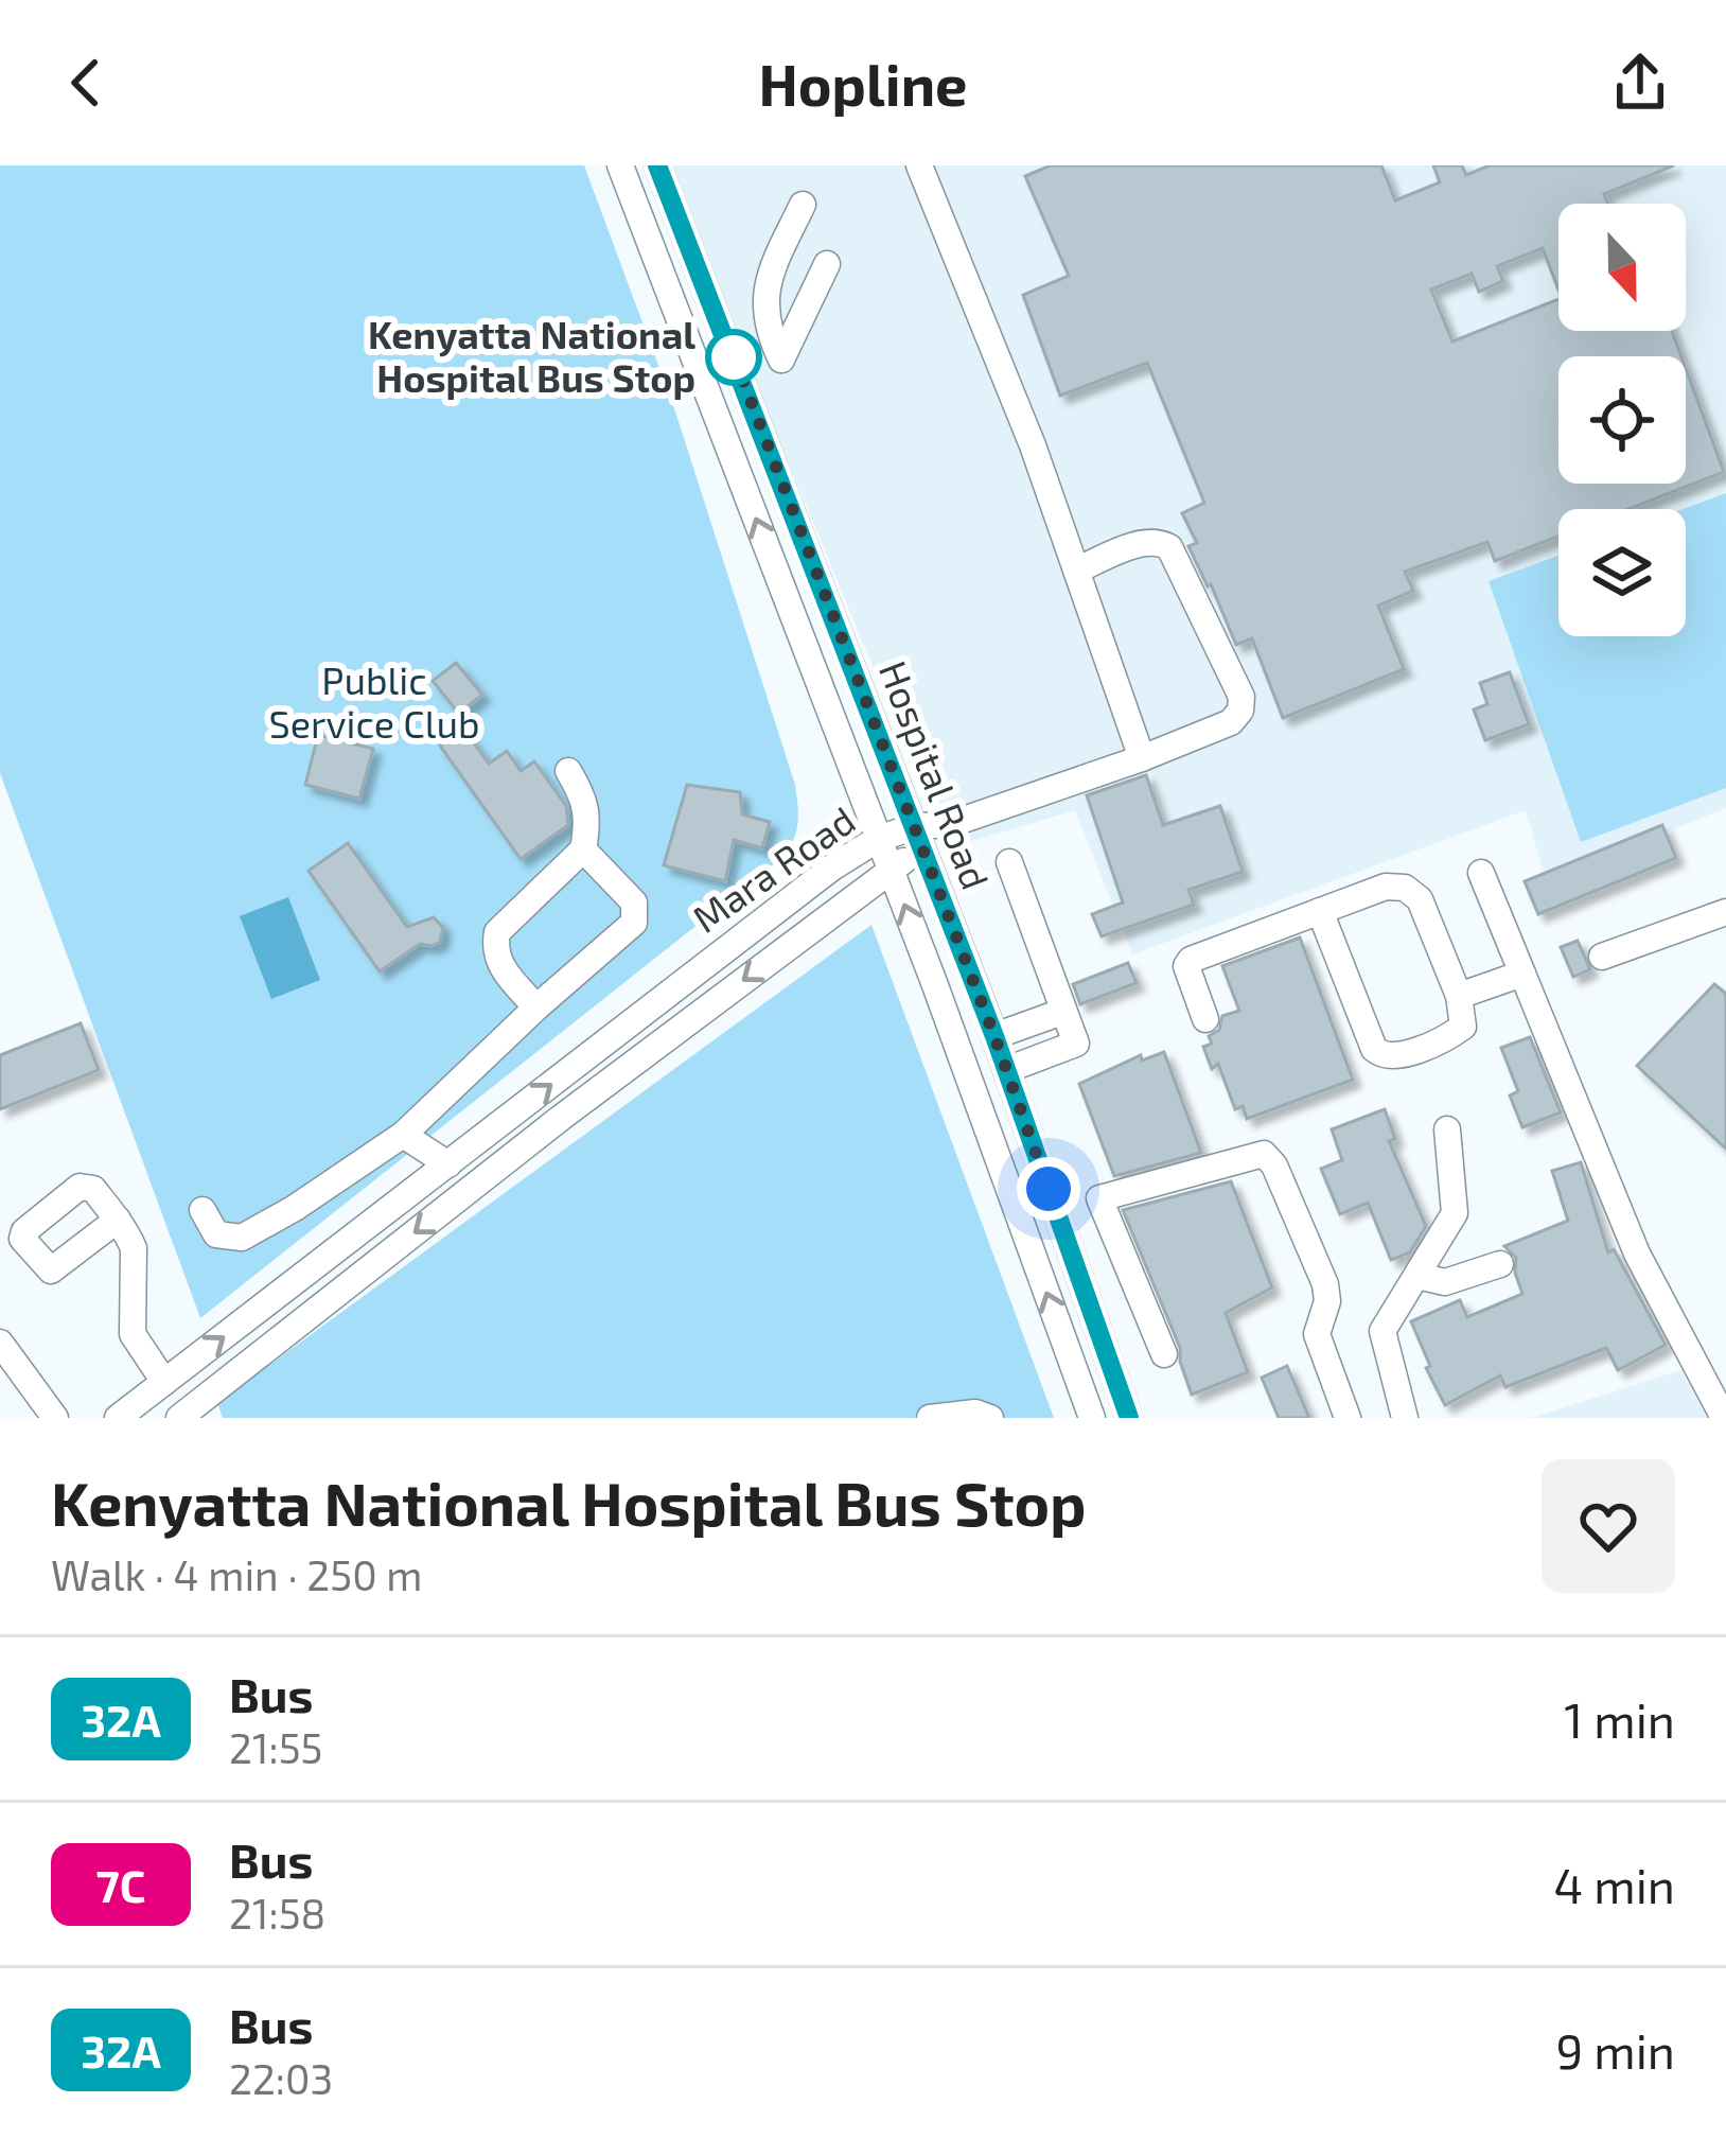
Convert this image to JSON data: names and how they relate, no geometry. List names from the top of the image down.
{
  "streets": {
    "street": ["Hospital Road", "Mara Road"]
  },
  "crossings": [
    ["Hospital Road", "Mara Road"]
  ],
  "parks": ["Public Service Club"],
  "places": ["Kenyatta National Hospital Bus Stop"],
  "lines": ["bus line 32A"],
  "north": "bottom",
  "page": {
    "header": "Hopline",
    "heading": ["Kenyatta National Hospital Bus Stop", "Walk · 4 min · 250 m"],
    "list": [
      {
        "mark": "32A",
        "name": "Bus",
        "note": "21:55",
        "value": "1 min"
      },
      {
        "mark": "7C",
        "name": "Bus",
        "note": "21:58",
        "value": "4 min"
      },
      {
        "mark": "32A",
        "name": "Bus",
        "note": "22:03",
        "value": "9 min"
      }
    ]
  }
}
